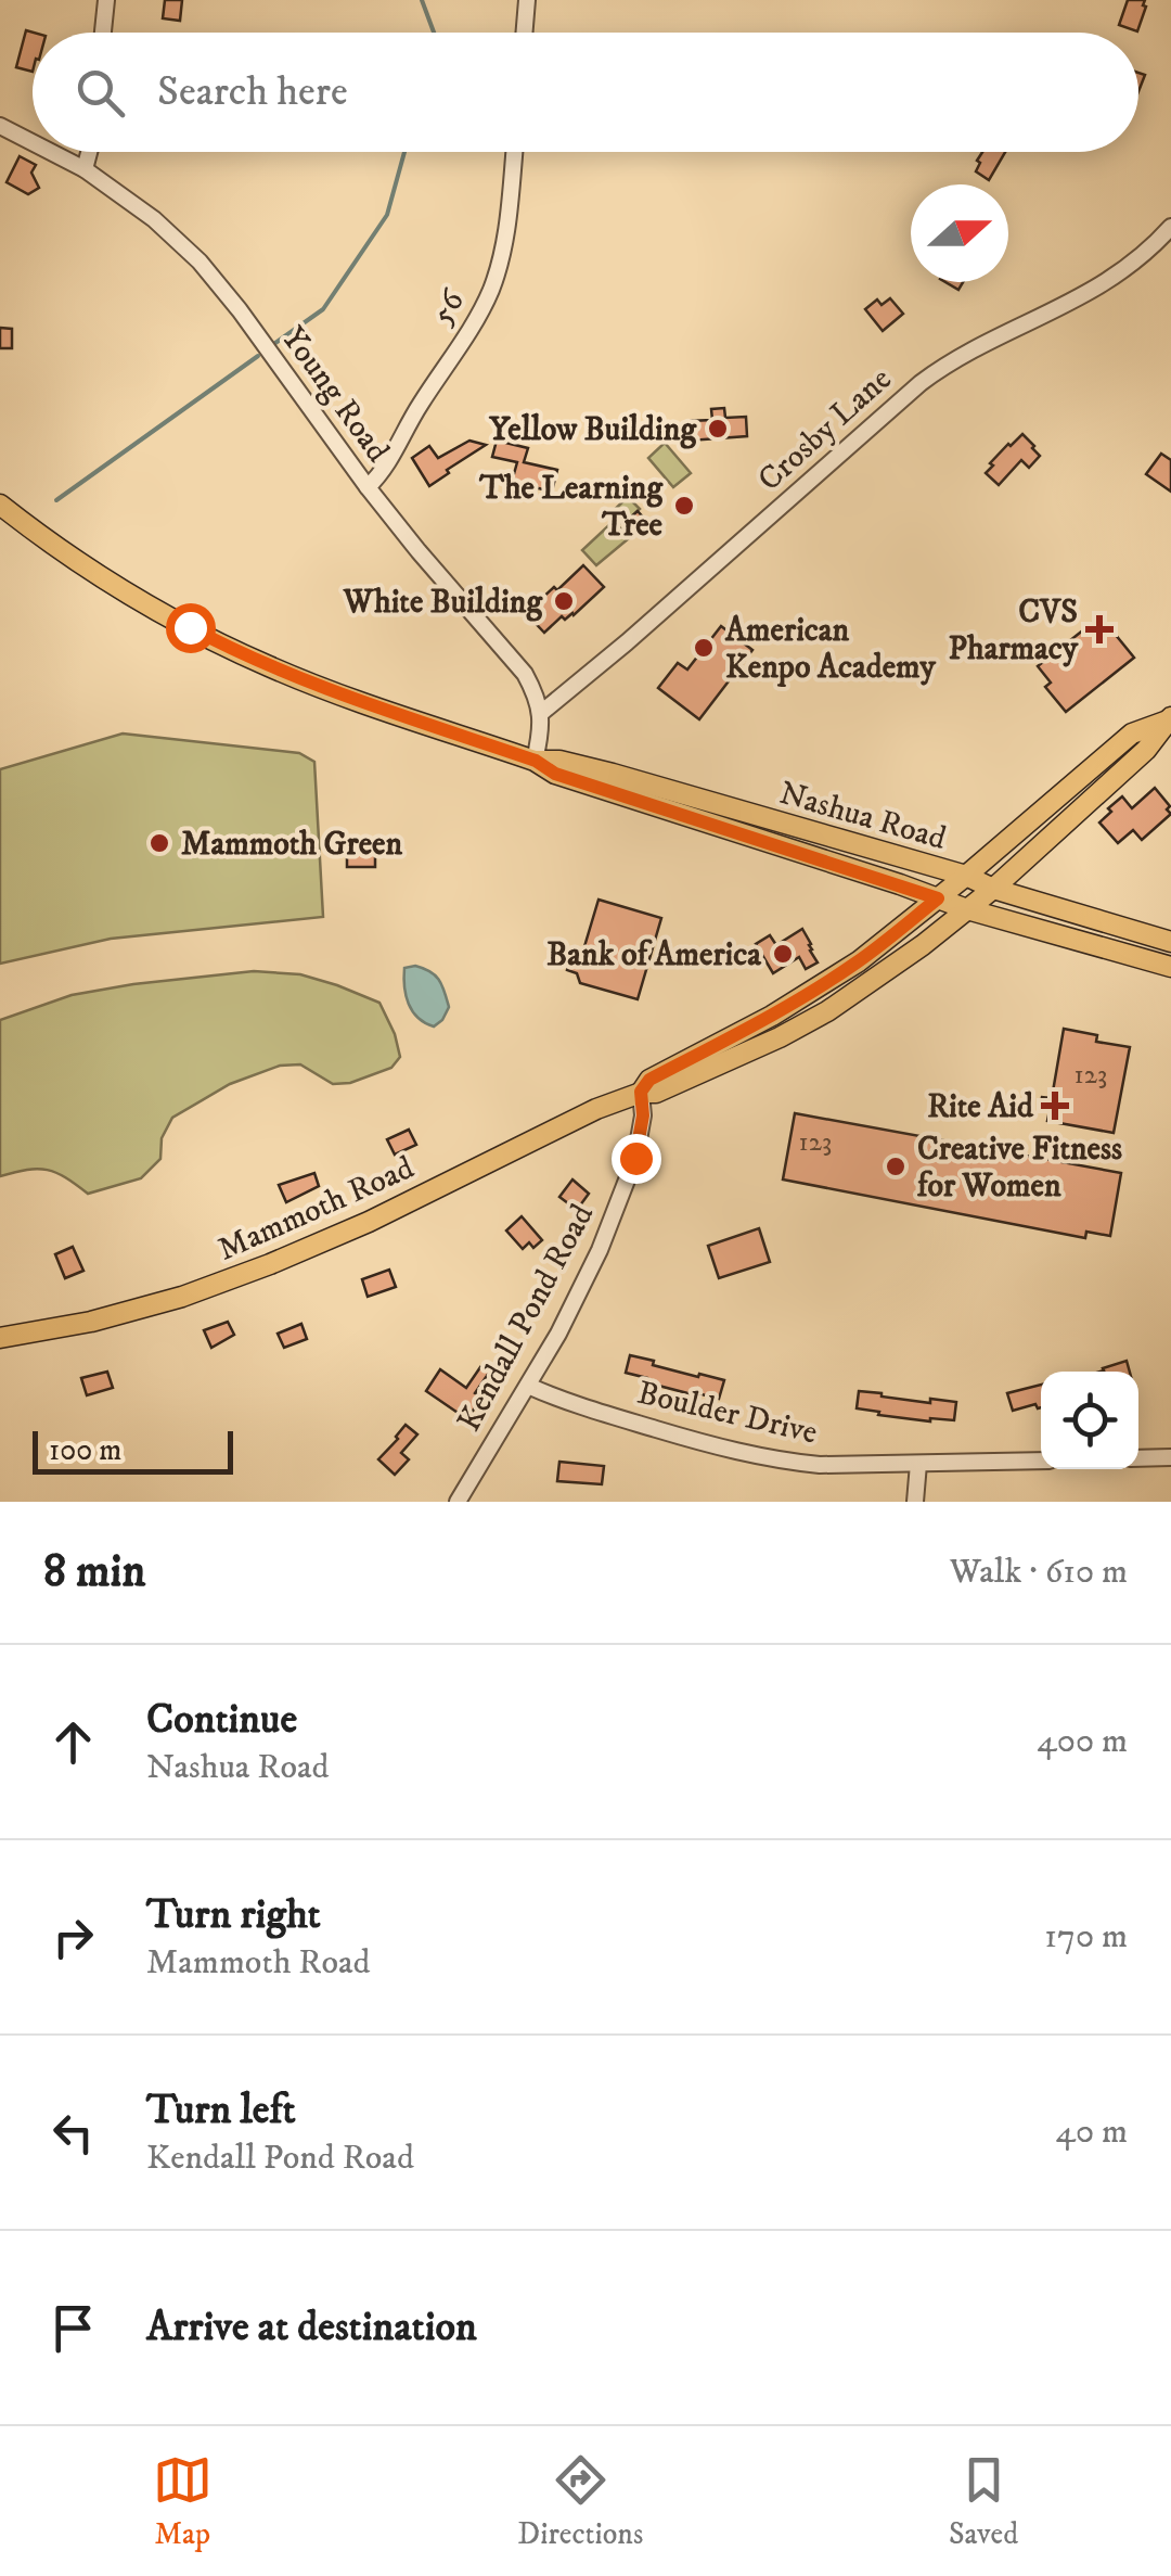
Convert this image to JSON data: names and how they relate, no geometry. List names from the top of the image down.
{
  "streets": {
    "main road": ["Nashua Road", "Mammoth Road"],
    "street": [
      "56",
      "Young Road",
      "Crosby Lane",
      "Kendall Pond Road",
      "Boulder Drive"
    ]
  },
  "crossings": [
    ["56", "Young Road"],
    ["Young Road", "Crosby Lane"],
    ["Nashua Road", "Mammoth Road"],
    ["Mammoth Road", "Kendall Pond Road"],
    ["Kendall Pond Road", "Boulder Drive"]
  ],
  "places": {
    "other": [
      "Yellow Building",
      "The Learning Tree",
      "White Building",
      "American Kenpo Academy",
      "Mammoth Green",
      "Bank of America",
      "Creative Fitness for Women"
    ],
    "health": ["CVS Pharmacy", "Rite Aid"]
  },
  "house_numbers": ["123", "123"],
  "scale_bar": "100 m",
  "north": "right",
  "page": {
    "search": "Search here",
    "scale": "100 m",
    "heading": ["8 min", "Walk · 610 m"],
    "list": [
      ["Continue", "Nashua Road", "400 m"],
      ["Turn right", "Mammoth Road", "170 m"],
      ["Turn left", "Kendall Pond Road", "40 m"],
      "Arrive at destination"
    ],
    "nav": ["Map", "Directions", "Saved"]
  }
}
